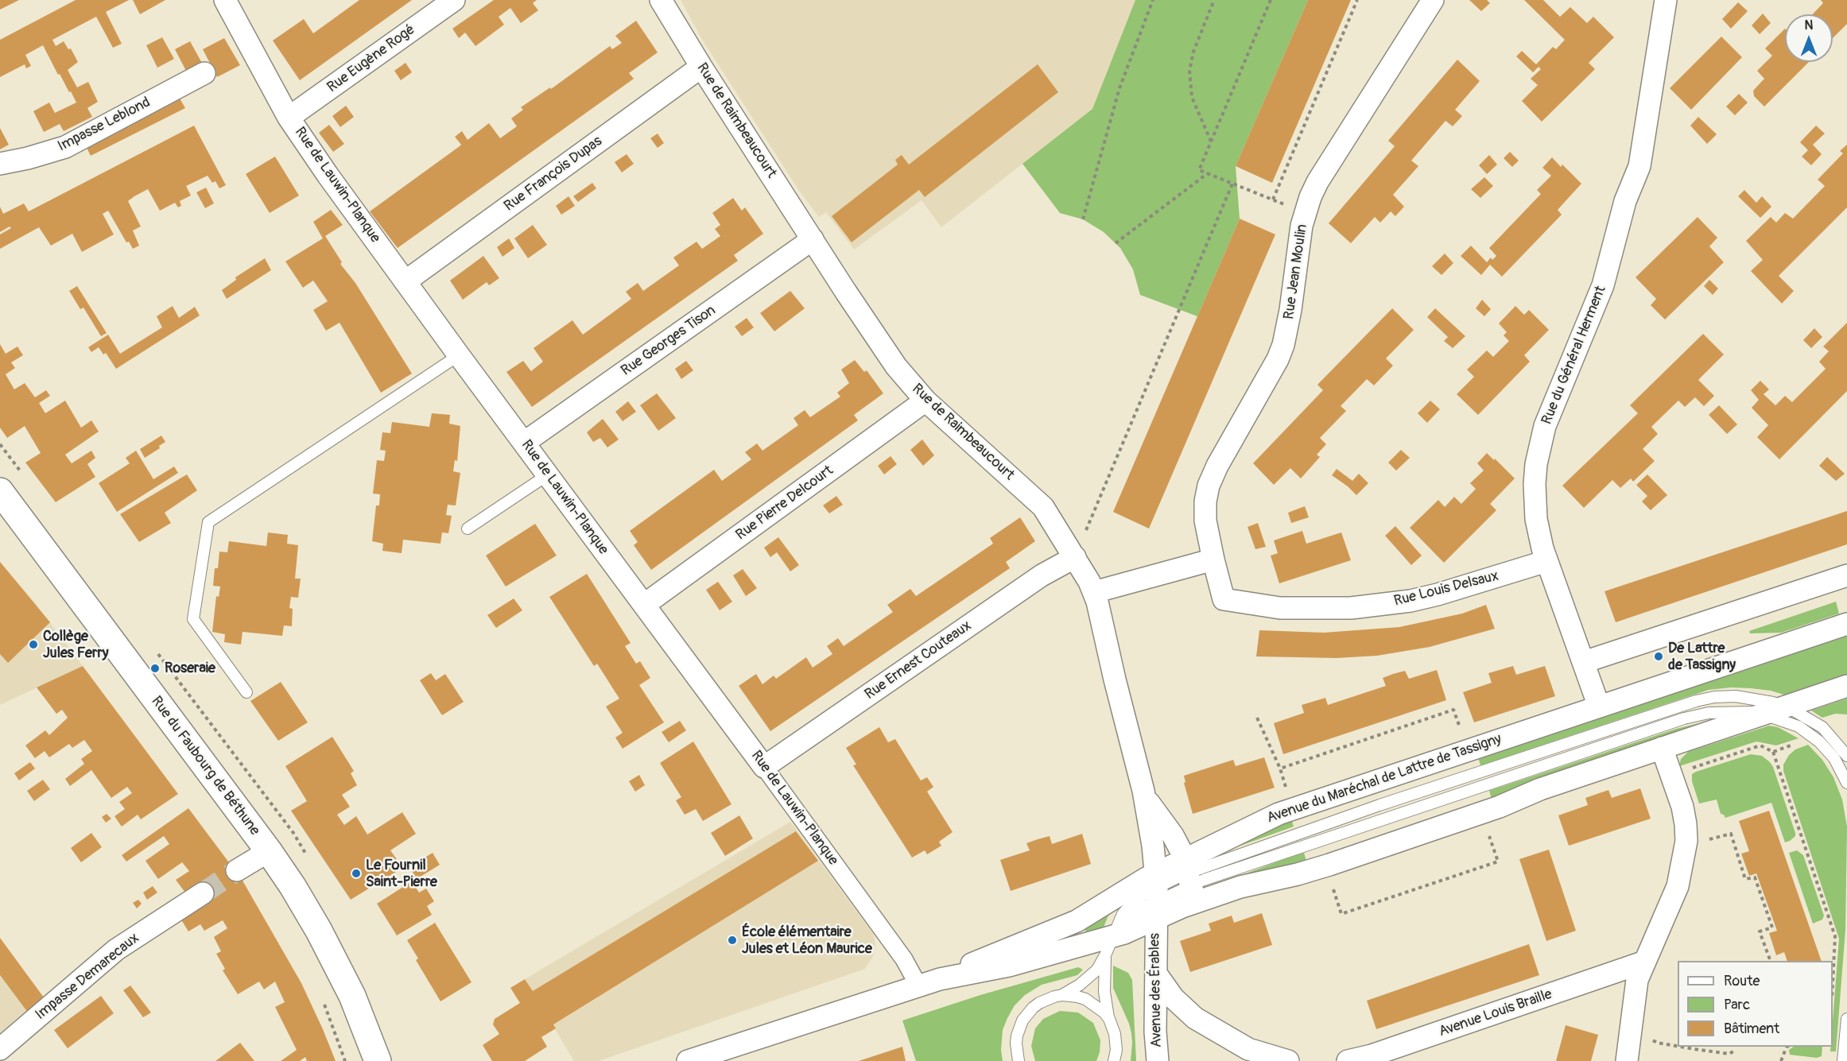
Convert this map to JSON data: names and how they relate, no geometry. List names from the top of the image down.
{
  "streets": {
    "street": [
      "Rue Eugène Rogé",
      "Rue de Raimbeaucourt",
      "Impasse Leblond",
      "Rue François Dupas",
      "Rue de Lauwin-Planque",
      "Rue Jean Moulin",
      "Rue Georges Tison",
      "Rue du Général Herment",
      "Rue Pierre Delcourt",
      "Rue Louis Delsaux",
      "Rue Ernest Couteaux",
      "Rue du Faubourg de Béthune",
      "Avenue du Maréchal de Lattre de Tassigny",
      "Impasse Demarecaux",
      "Avenue des Érables",
      "Avenue Louis Braille"
    ]
  },
  "crossings": [
    ["Rue Eugène Rogé", "Rue de Lauwin-Planque"],
    ["Rue de Raimbeaucourt", "Rue François Dupas"],
    ["Rue de Raimbeaucourt", "Rue Georges Tison"],
    ["Rue de Raimbeaucourt", "Rue Pierre Delcourt"],
    ["Rue de Raimbeaucourt", "Rue Ernest Couteaux"],
    ["Rue de Raimbeaucourt", "Avenue du Maréchal de Lattre de Tassigny"],
    ["Rue de Raimbeaucourt", "Avenue des Érables"],
    ["Rue François Dupas", "Rue de Lauwin-Planque"],
    ["Rue de Lauwin-Planque", "Rue Georges Tison"],
    ["Rue de Lauwin-Planque", "Rue Pierre Delcourt"],
    ["Rue de Lauwin-Planque", "Rue Ernest Couteaux"],
    ["Rue de Lauwin-Planque", "Avenue du Maréchal de Lattre de Tassigny"],
    ["Rue Jean Moulin", "Rue Louis Delsaux"],
    ["Rue du Général Herment", "Rue Louis Delsaux"],
    ["Rue du Général Herment", "Avenue du Maréchal de Lattre de Tassigny"],
    ["Avenue du Maréchal de Lattre de Tassigny", "Avenue des Érables"]
  ],
  "places": [
    "Collège Jules Ferry",
    "De Lattre de Tassigny",
    "Roseraie",
    "Le Fournil Saint-Pierre",
    "École élémentaire Jules et Léon Maurice"
  ],
  "legend": ["Route", "Parc", "Bâtiment"],
  "north": "top"
}
